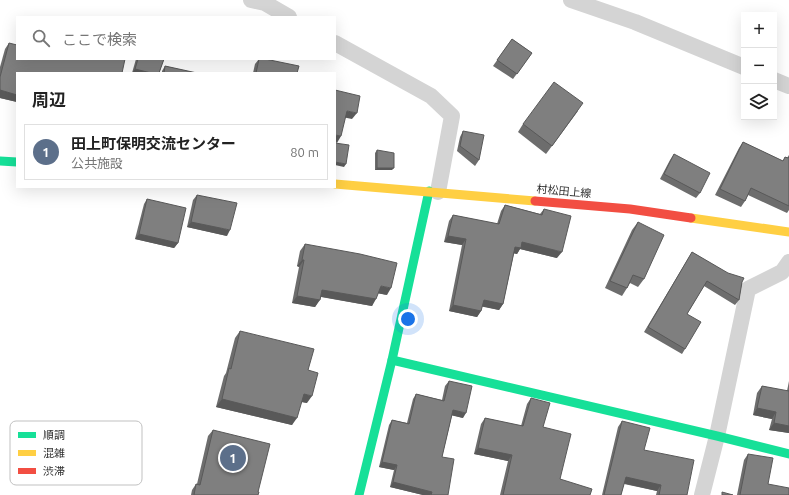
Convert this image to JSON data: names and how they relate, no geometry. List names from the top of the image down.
{
  "streets": {
    "street": ["村松田上線"]
  },
  "legend": ["順調", "混雑", "渋滞"],
  "page": {
    "map_buttons": ["+", "−"],
    "search": "ここで検索",
    "heading": "周辺",
    "list": [
      {
        "mark": "1",
        "name": "田上町保明交流センター",
        "note": "公共施設",
        "value": "80 m"
      }
    ],
    "pins": "1"
  }
}
